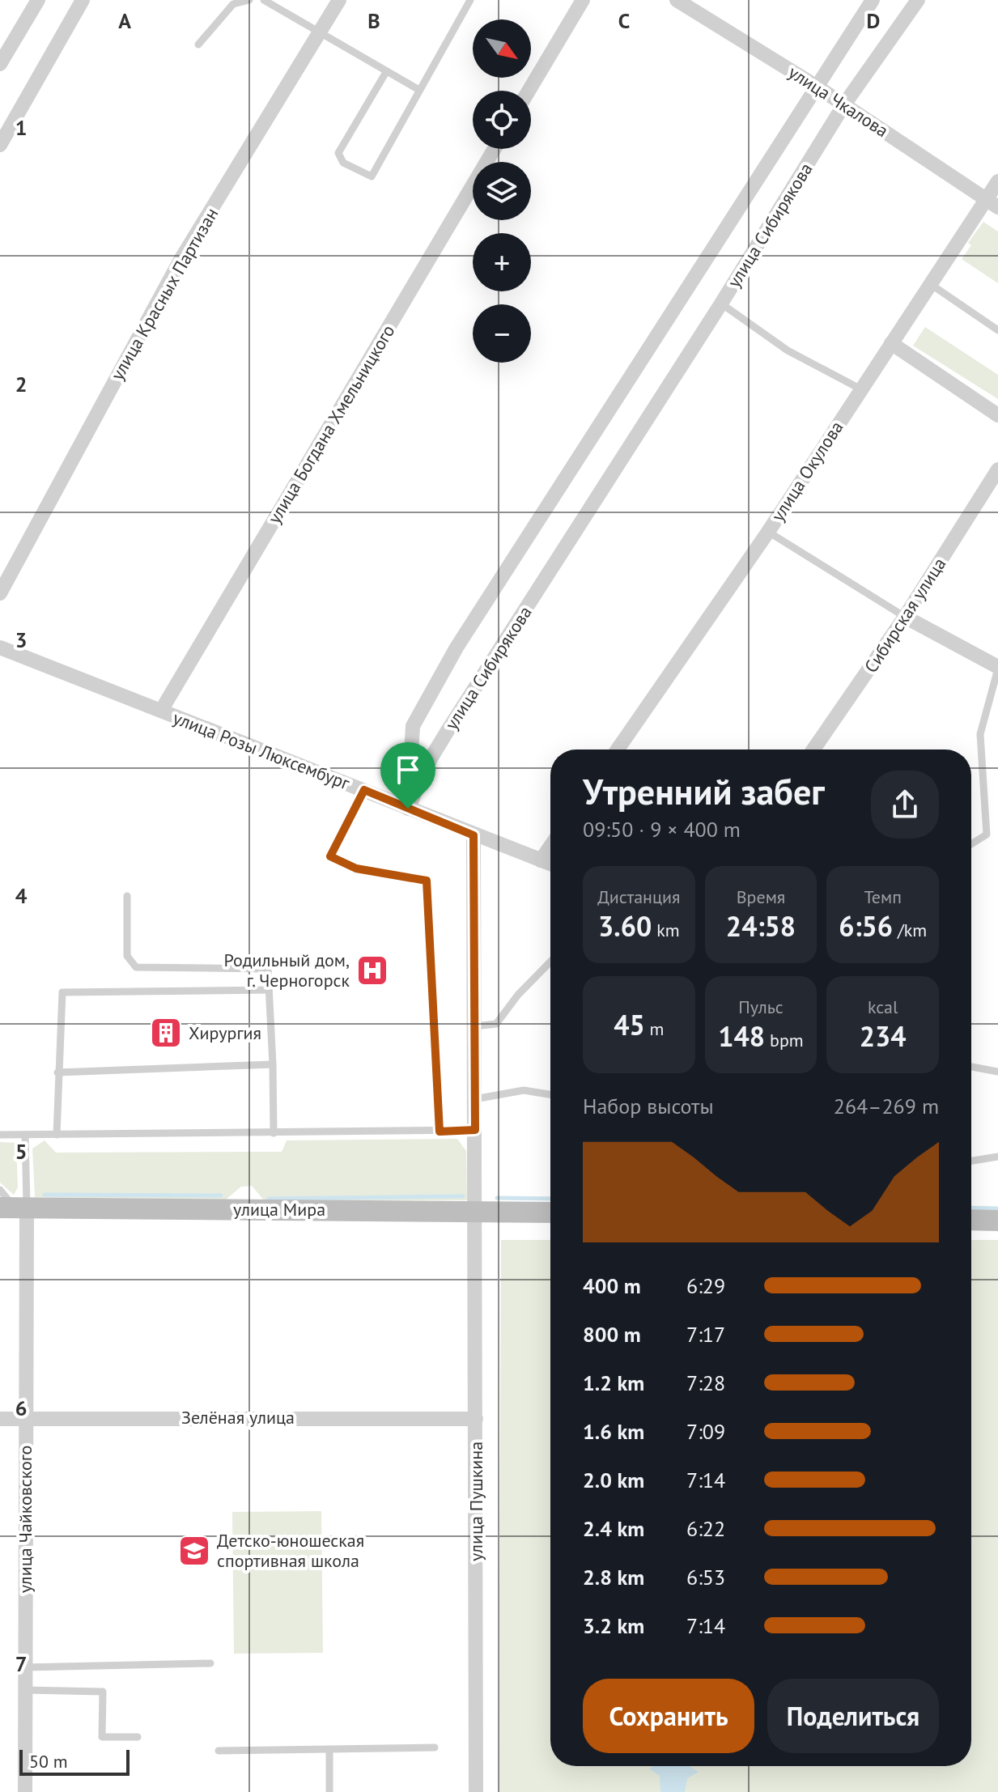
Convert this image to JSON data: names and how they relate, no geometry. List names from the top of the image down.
{
  "streets": {
    "main road": ["улица Мира"],
    "street": [
      "улица Чкалова",
      "улица Сибирякова",
      "улица Красных Партизан",
      "улица Богдана Хмельницкого",
      "улица Окулова",
      "Сибирская улица",
      "улица Розы Люксембург",
      "Зелёная улица",
      "улица Пушкина",
      "улица Чайковского"
    ]
  },
  "crossings": [
    ["улица Чкалова", "улица Сибирякова"],
    ["улица Чкалова", "улица Окулова"],
    ["улица Сибирякова", "улица Розы Люксембург"],
    ["улица Богдана Хмельницкого", "улица Розы Люксембург"],
    ["улица Розы Люксембург", "улица Пушкина"],
    ["улица Мира", "улица Пушкина"],
    ["улица Мира", "улица Чайковского"],
    ["Зелёная улица", "улица Пушкина"],
    ["Зелёная улица", "улица Чайковского"]
  ],
  "places": {
    "hospital": ["Родильный дом, г. Черногорск"],
    "building": ["Хирургия"],
    "school or university": ["Детско-юношеская спортивная школа"]
  },
  "scale_bar": "50 m",
  "north": "bottom right",
  "page": {
    "map_buttons": ["+", "−"],
    "heading": ["Утренний забег", "09:50 · 9 × 400 m"],
    "stats": [
      ["Дистанция", "3.60 km"],
      ["Время", "24:58"],
      ["Темп", "6:56 /km"],
      ["45 m"],
      ["Пульс", "148 bpm"],
      ["kcal", "234"]
    ],
    "chart": ["Набор высоты", "264–269 m"],
    "list": [
      {
        "name": "400 m",
        "note": "6:29"
      },
      {
        "name": "800 m",
        "note": "7:17"
      },
      {
        "name": "1.2 km",
        "note": "7:28"
      },
      {
        "name": "1.6 km",
        "note": "7:09"
      },
      {
        "name": "2.0 km",
        "note": "7:14"
      },
      {
        "name": "2.4 km",
        "note": "6:22"
      },
      {
        "name": "2.8 km",
        "note": "6:53"
      },
      {
        "name": "3.2 km",
        "note": "7:14"
      }
    ],
    "buttons": ["Сохранить", "Поделиться"],
    "scale": "50 m"
  },
  "grid": {
    "columns": [
      "A",
      "B",
      "C",
      "D"
    ],
    "rows": [
      "1",
      "2",
      "3",
      "4",
      "5",
      "6",
      "7"
    ]
  }
}
